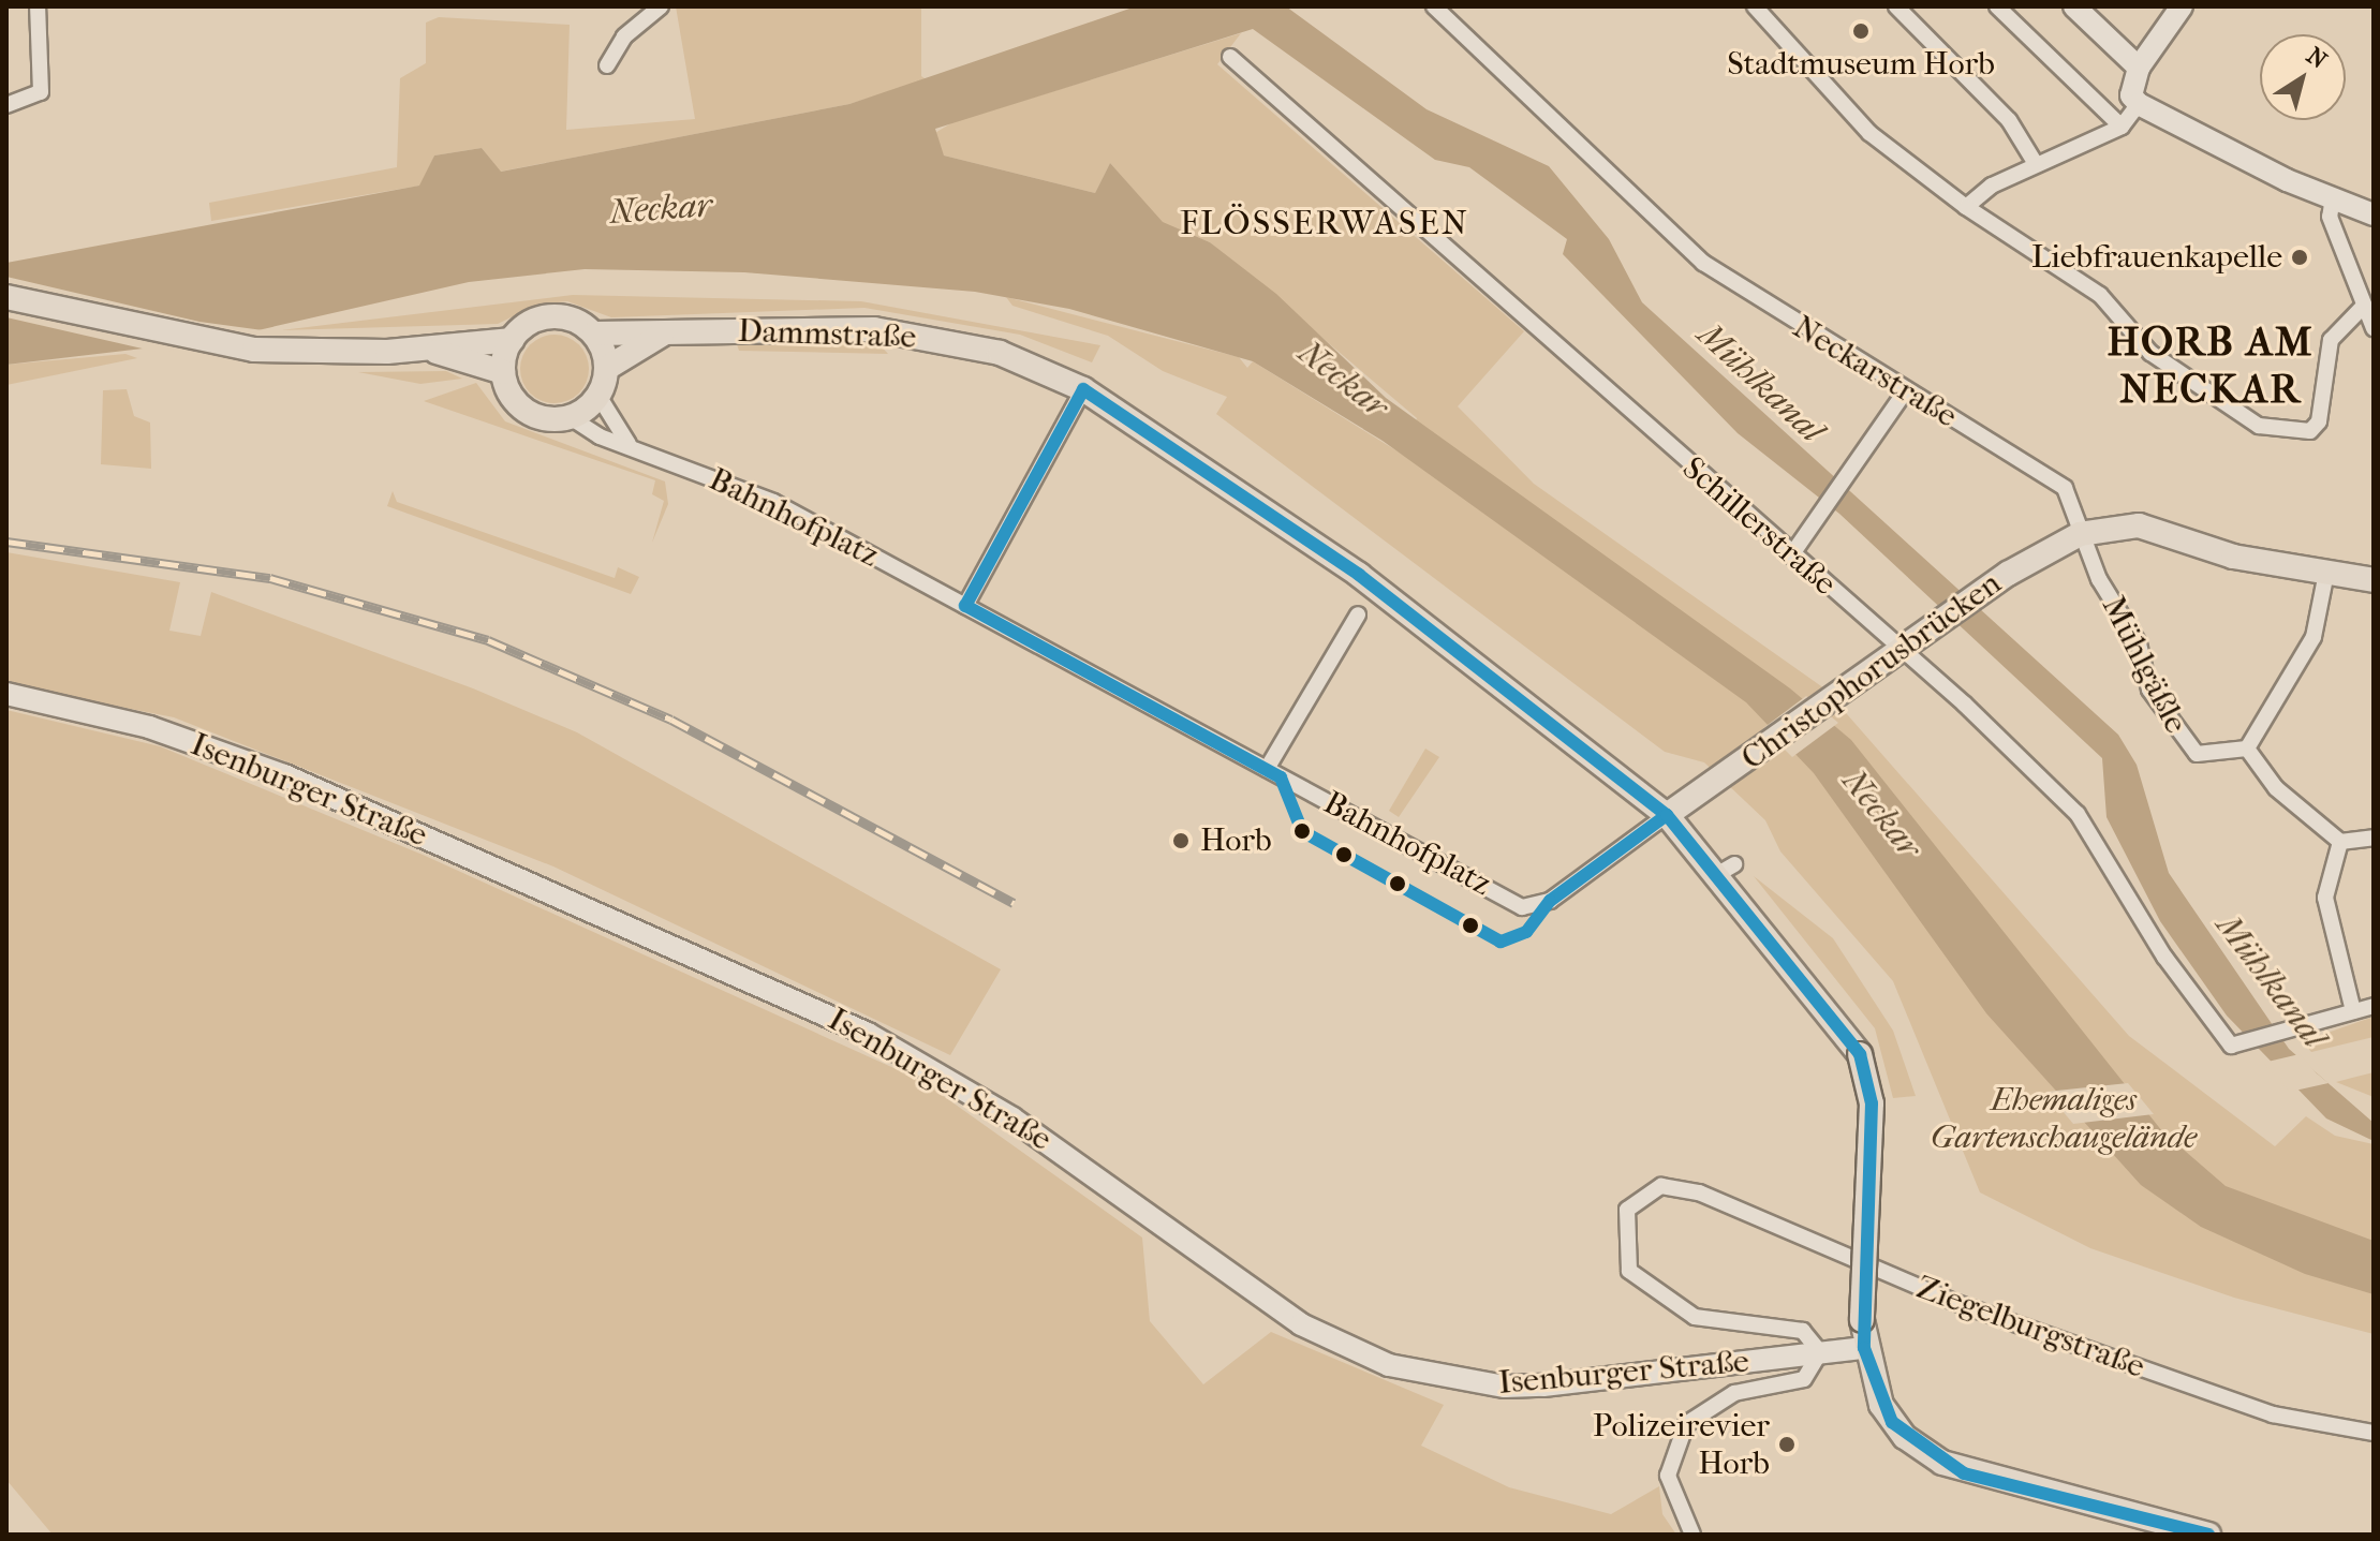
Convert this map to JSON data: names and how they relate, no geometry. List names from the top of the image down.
{
  "streets": {
    "main road": ["Dammstraße", "Christophorusbrücken"],
    "street": [
      "Neckarstraße",
      "Bahnhofplatz",
      "Schillerstraße",
      "Mühlgäßle",
      "Isenburger Straße",
      "Ziegelburgstraße"
    ]
  },
  "crossings": [
    ["Dammstraße", "Bahnhofplatz"],
    ["Dammstraße", "Christophorusbrücken"],
    ["Dammstraße", "Isenburger Straße"],
    ["Neckarstraße", "Mühlgäßle"],
    ["Neckarstraße", "Christophorusbrücken"],
    ["Bahnhofplatz", "Christophorusbrücken"],
    ["Schillerstraße", "Christophorusbrücken"],
    ["Mühlgäßle", "Christophorusbrücken"],
    ["Isenburger Straße", "Ziegelburgstraße"]
  ],
  "districts": ["FLÖSSERWASEN", "HORB AM NECKAR"],
  "water": ["Neckar", "Mühlkanal"],
  "parks": ["Ehemaliges Gartenschaugelände"],
  "places": [
    "Stadtmuseum Horb",
    "Liebfrauenkapelle",
    "Horb",
    "Polizeirevier Horb"
  ],
  "north": "top right"
}
